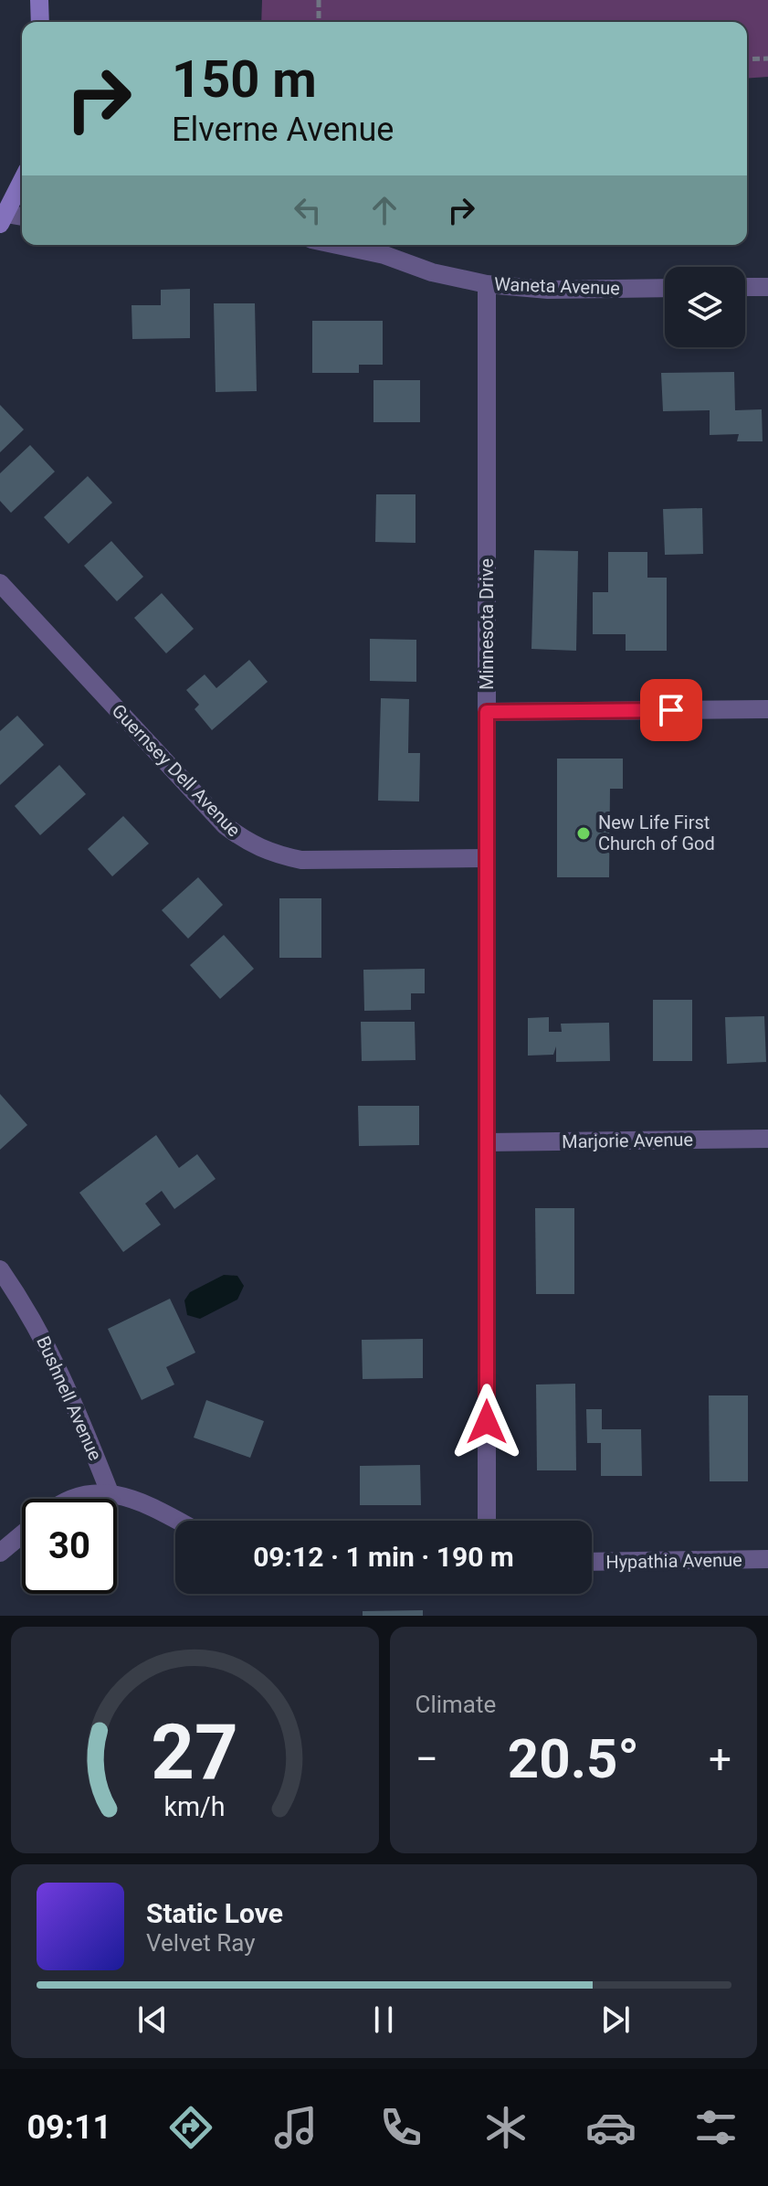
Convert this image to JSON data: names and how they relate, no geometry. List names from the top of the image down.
{
  "streets": {
    "street": [
      "Waneta Avenue",
      "Minnesota Drive",
      "Guernsey Dell Avenue",
      "Marjorie Avenue",
      "Bushnell Avenue",
      "Hypathia Avenue"
    ]
  },
  "crossings": [
    ["Waneta Avenue", "Minnesota Drive"],
    ["Minnesota Drive", "Guernsey Dell Avenue"],
    ["Minnesota Drive", "Marjorie Avenue"]
  ],
  "places": ["New Life First Church of God"],
  "page": {
    "turn": ["150 m", "Elverne Avenue"],
    "limit": "30",
    "trip": "09:12 · 1 min · 190 m",
    "tile": "Climate",
    "heat": ["−", "20.5°", "+"],
    "song": ["Static Love", "Velvet Ray"],
    "tabs": "09:11",
    "gauge": ["27", "km/h"]
  }
}
